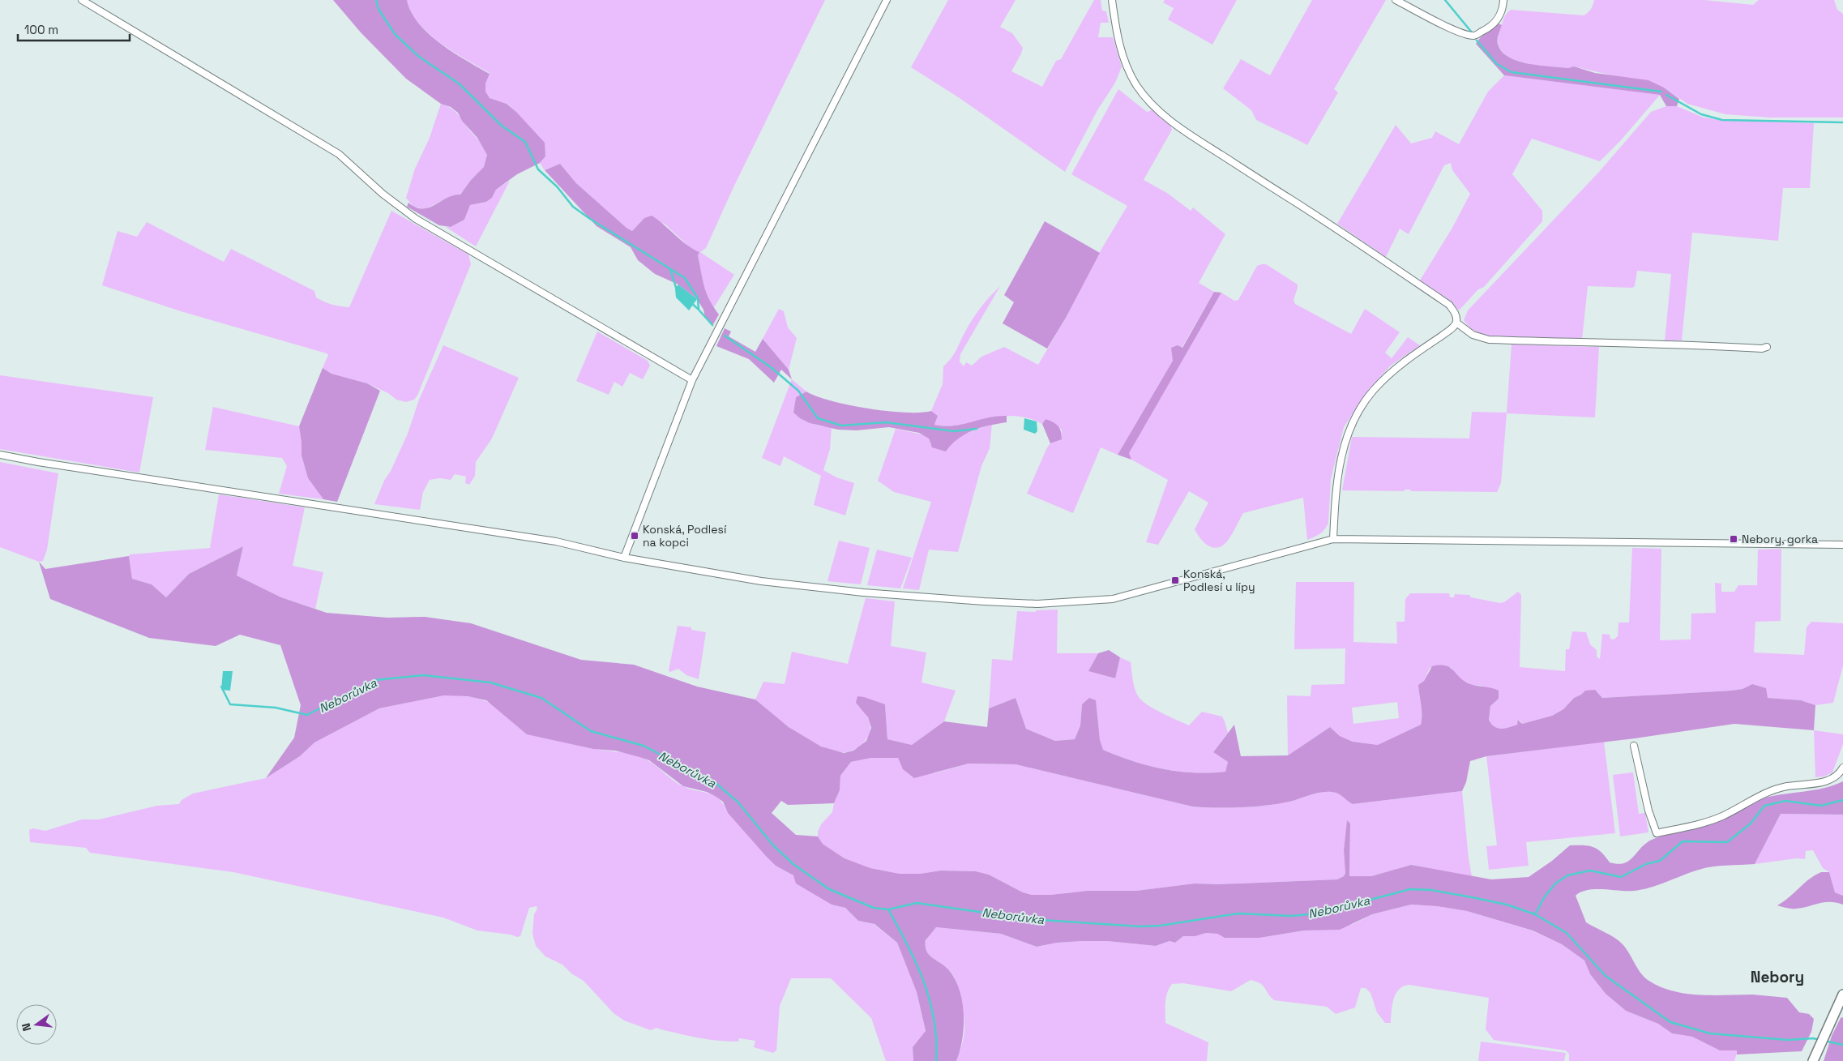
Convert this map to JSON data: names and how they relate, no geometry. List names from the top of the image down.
{
  "districts": ["Nebory"],
  "water": ["Neborůvka"],
  "places": {
    "transit": ["Konská, Podlesí na kopci", "Nebory, gorka", "Konská, Podlesí u lípy"]
  },
  "scale_bar": "100 m",
  "north": "left"
}
